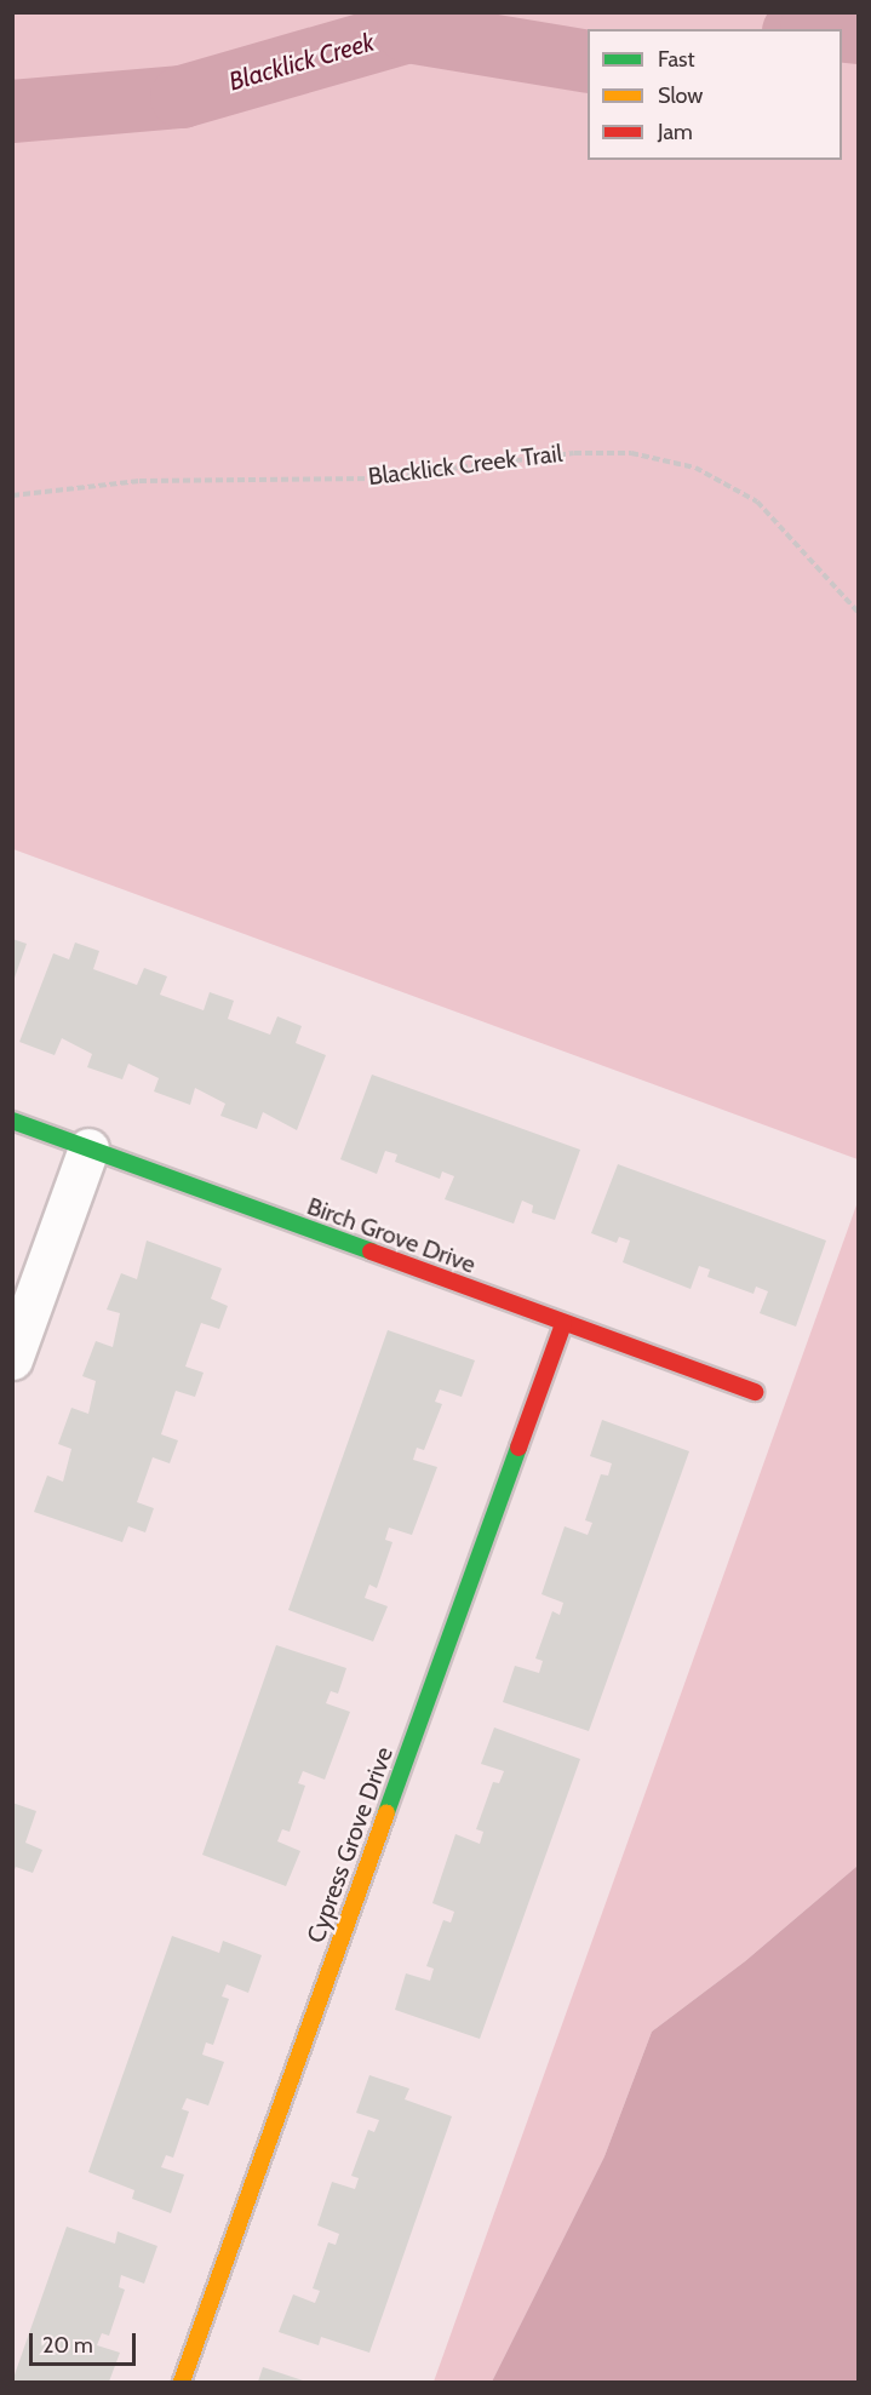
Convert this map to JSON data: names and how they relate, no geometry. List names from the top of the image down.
{
  "streets": {
    "street": ["Birch Grove Drive", "Cypress Grove Drive"],
    "path": ["Blacklick Creek Trail"]
  },
  "crossings": [
    ["Birch Grove Drive", "Cypress Grove Drive"]
  ],
  "water": ["Blacklick Creek"],
  "legend": ["Fast", "Slow", "Jam"],
  "scale_bar": "20 m"
}
